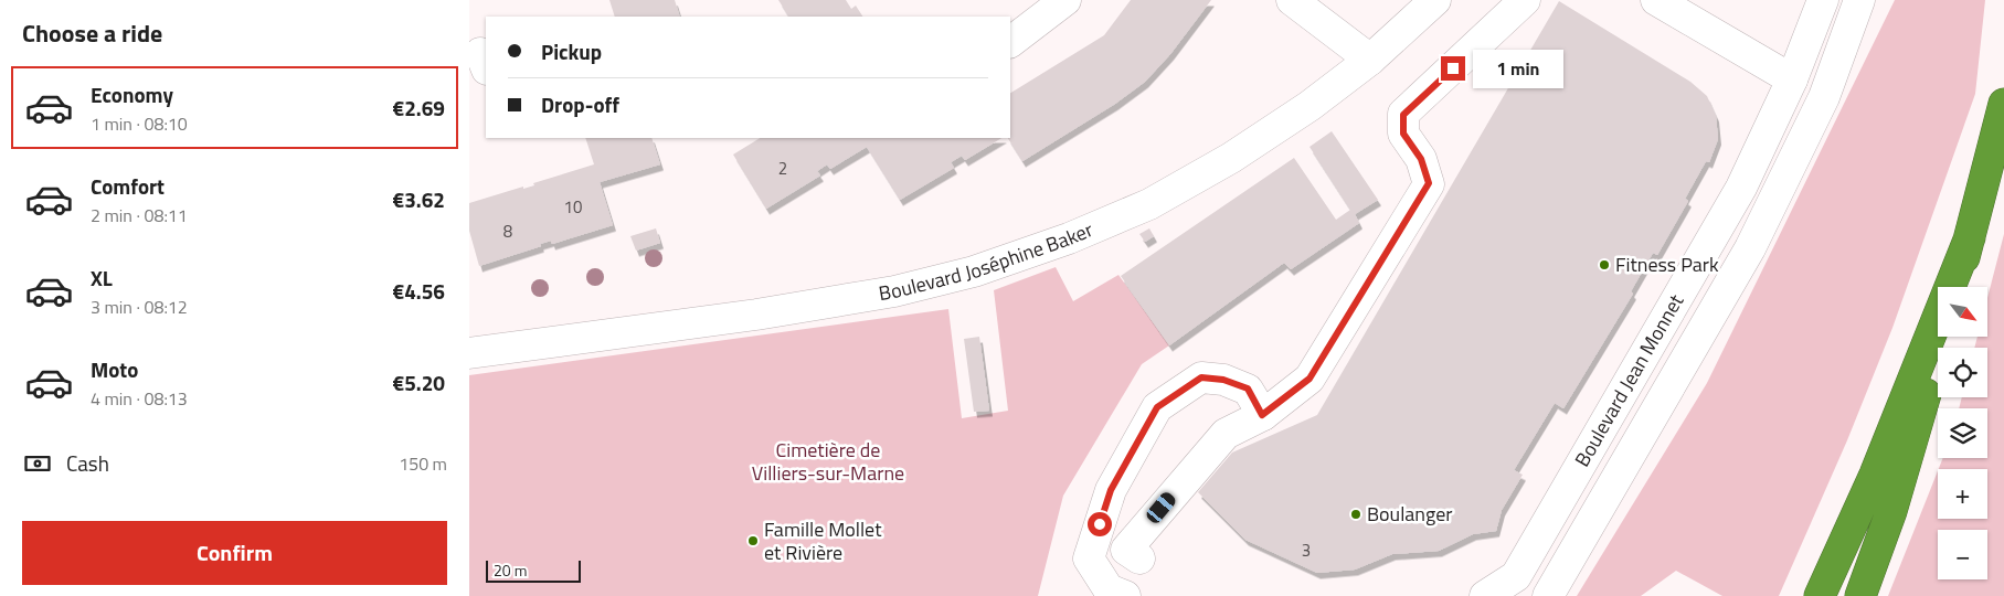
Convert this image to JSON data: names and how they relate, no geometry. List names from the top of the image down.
{
  "streets": {
    "street": ["Boulevard Joséphine Baker", "Boulevard Jean Monnet"]
  },
  "parks": ["Cimetière de Villiers-sur-Marne"],
  "places": ["Fitness Park", "Boulanger", "Famille Mollet et Rivière"],
  "house_numbers": [
    "2",
    "10",
    "8",
    "3"
  ],
  "scale_bar": "20 m",
  "north": "bottom right",
  "page": {
    "heading": "Choose a ride",
    "banner": ["Pickup", "Drop-off"],
    "bubble": "1 min",
    "list": [
      {
        "name": "Economy",
        "note": "1 min · 08:10",
        "value": "€2.69"
      },
      {
        "name": "Comfort",
        "note": "2 min · 08:11",
        "value": "€3.62"
      },
      {
        "name": "XL",
        "note": "3 min · 08:12",
        "value": "€4.56"
      },
      {
        "name": "Moto",
        "note": "4 min · 08:13",
        "value": "€5.20"
      }
    ],
    "map_buttons": ["+", "−"],
    "pay": ["Cash", "150 m"],
    "buttons": "Confirm",
    "scale": "20 m"
  }
}
